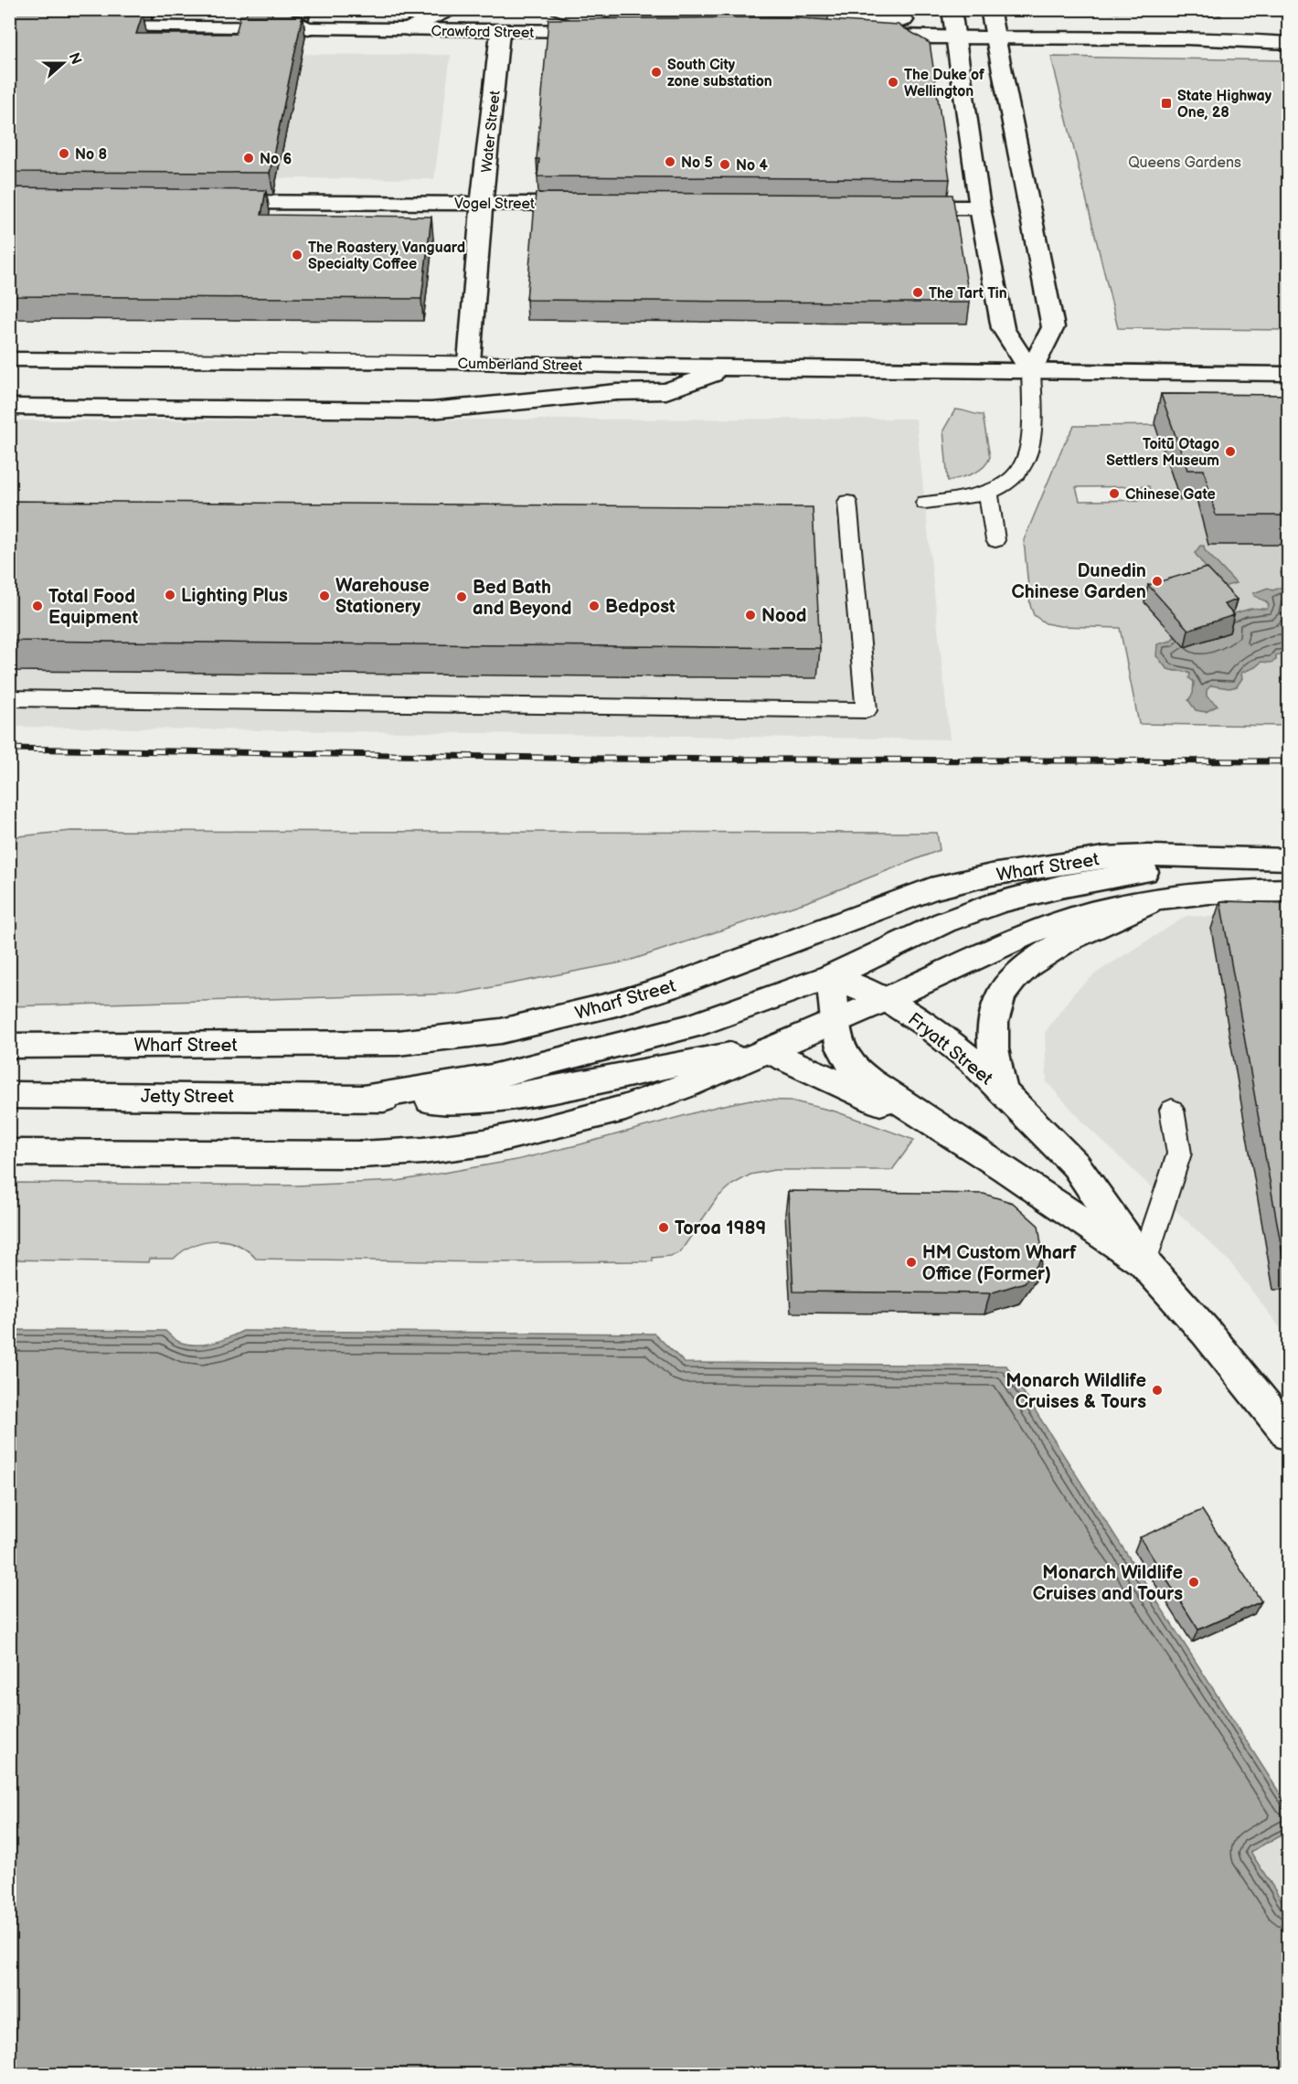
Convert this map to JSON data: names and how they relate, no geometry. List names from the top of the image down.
{
  "streets": {
    "main road": [
      "Crawford Street",
      "Water Street",
      "Vogel Street",
      "Cumberland Street",
      "Wharf Street",
      "Fryatt Street",
      "Jetty Street"
    ]
  },
  "crossings": [
    ["Crawford Street", "Water Street"],
    ["Water Street", "Vogel Street"],
    ["Water Street", "Cumberland Street"]
  ],
  "parks": ["Queens Gardens"],
  "places": {
    "other": [
      "South City zone substation",
      "The Duke of Wellington",
      "No 8",
      "No 6",
      "No 5",
      "No 4",
      "The Roastery, Vanguard Specialty Coffee",
      "The Tart Tin",
      "Toitū Otago Settlers Museum",
      "Chinese Gate",
      "Dunedin Chinese Garden",
      "Lighting Plus",
      "Warehouse Stationery",
      "Bed Bath and Beyond",
      "Total Food Equipment",
      "Bedpost",
      "Nood",
      "Toroa 1989",
      "HM Custom Wharf Office (Former)",
      "Monarch Wildlife Cruises & Tours",
      "Monarch Wildlife Cruises and Tours"
    ],
    "transit": ["State Highway One, 28"]
  },
  "north": "right"
}
